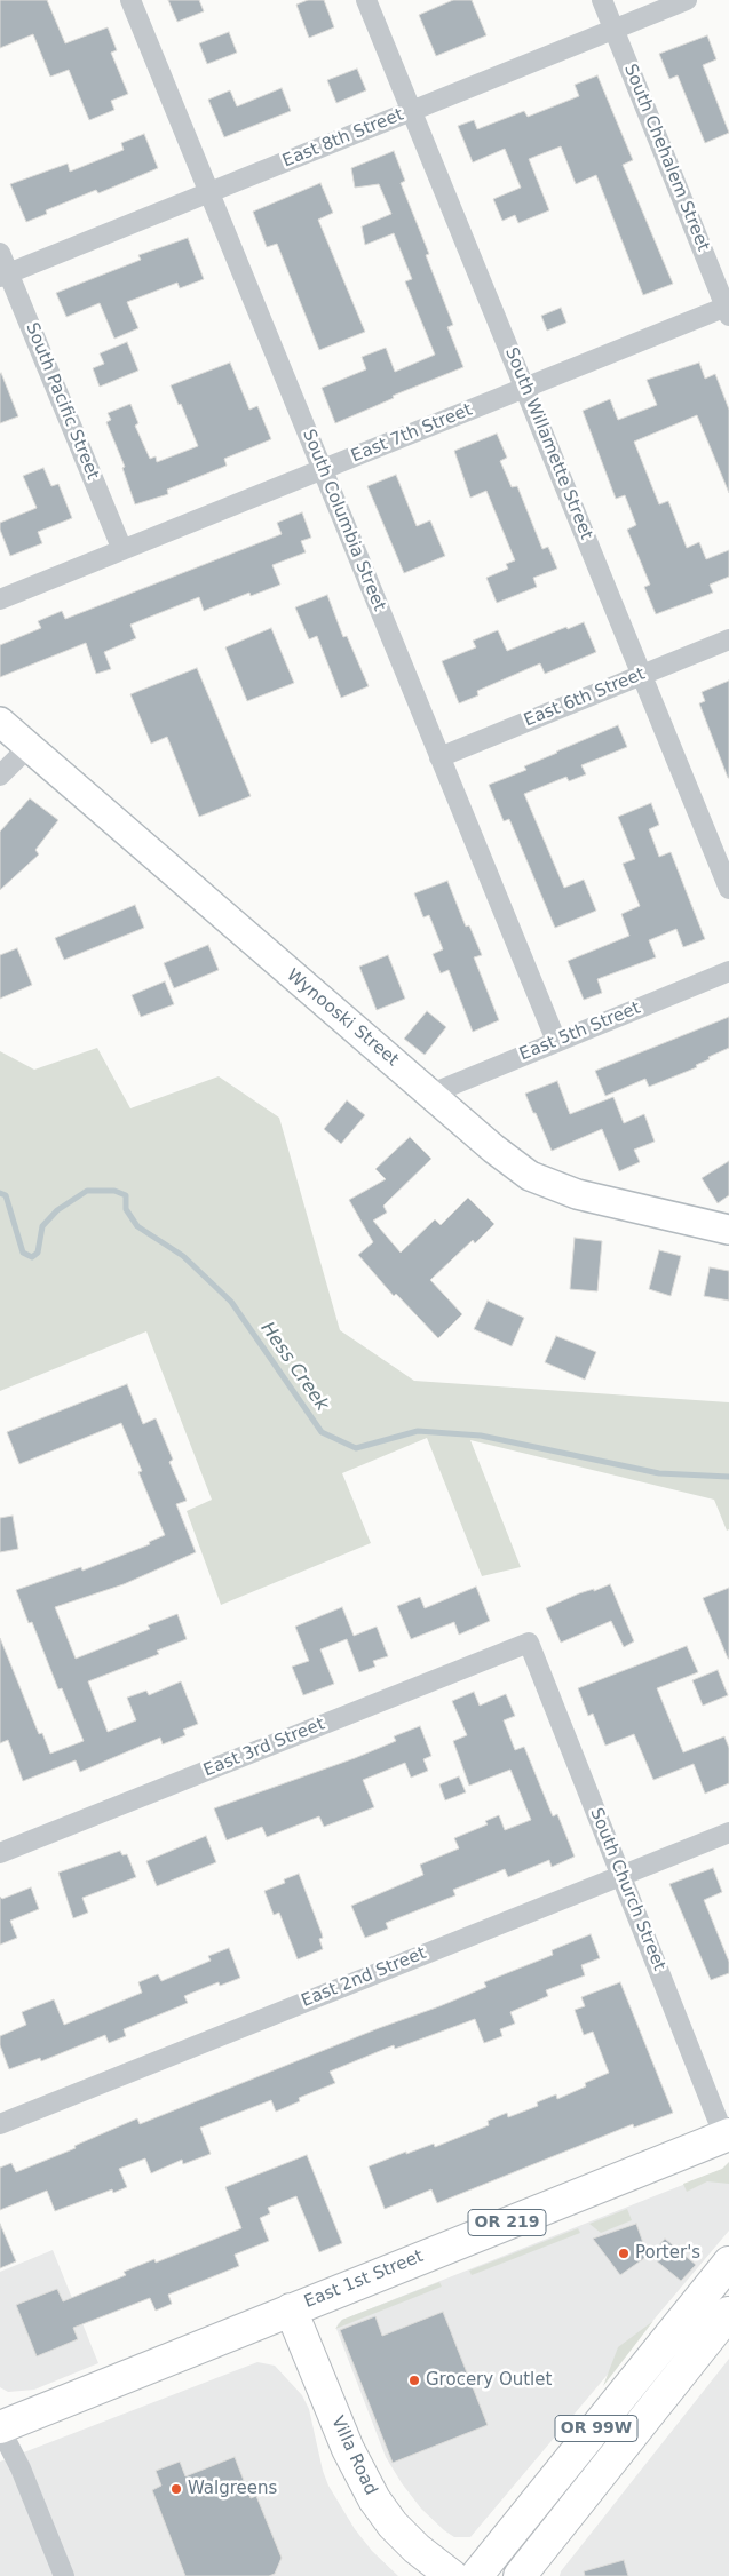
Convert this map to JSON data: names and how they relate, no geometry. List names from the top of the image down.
{
  "streets": {
    "main road": [
      "Wynooski Street",
      "OR 219",
      "East 1st Street",
      "OR 99W",
      "Villa Road"
    ],
    "street": [
      "East 8th Street",
      "South Chehalem Street",
      "South Pacific Street",
      "East 7th Street",
      "South Willamette Street",
      "South Columbia Street",
      "East 6th Street",
      "East 5th Street",
      "East 3rd Street",
      "South Church Street",
      "East 2nd Street"
    ]
  },
  "crossings": [
    ["East 8th Street", "South Chehalem Street"],
    ["East 8th Street", "South Pacific Street"],
    ["East 8th Street", "South Willamette Street"],
    ["East 8th Street", "South Columbia Street"],
    ["South Chehalem Street", "East 7th Street"],
    ["South Pacific Street", "East 7th Street"],
    ["East 7th Street", "South Willamette Street"],
    ["East 7th Street", "South Columbia Street"],
    ["South Willamette Street", "East 6th Street"],
    ["South Columbia Street", "East 6th Street"],
    ["South Columbia Street", "East 5th Street"],
    ["Wynooski Street", "East 5th Street"],
    ["East 3rd Street", "South Church Street"],
    ["South Church Street", "East 2nd Street"],
    ["South Church Street", "East 1st Street"],
    ["East 1st Street", "Villa Road"]
  ],
  "water": ["Hess Creek"],
  "places": ["Porter's", "Grocery Outlet", "Walgreens"]
}
